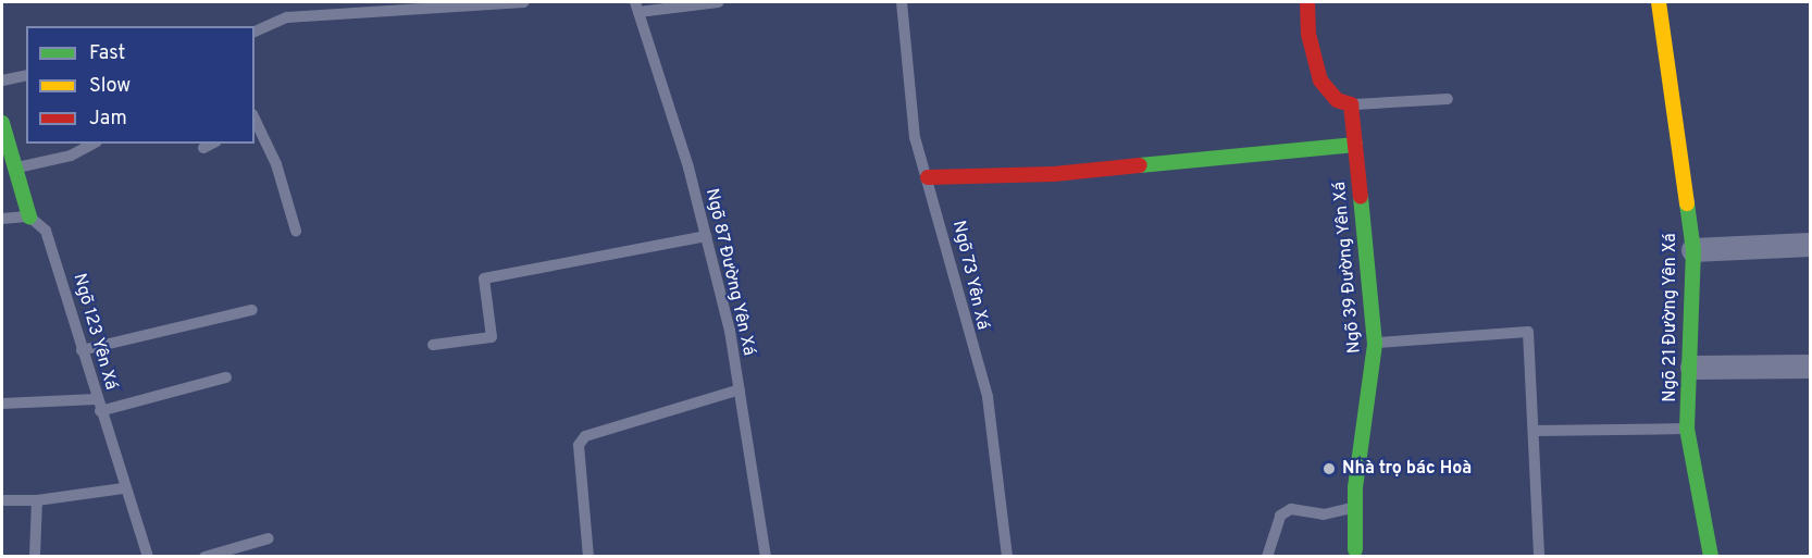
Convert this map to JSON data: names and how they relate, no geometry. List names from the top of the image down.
{
  "streets": {
    "street": ["Ngõ 39 Đường Yên Xá", "Ngõ 21 Đường Yên Xá", "Ngõ 123 Yên Xá"],
    "lane": ["Ngõ 87 Đường Yên Xá", "Ngõ 73 Yên Xá"]
  },
  "places": ["Nhà trọ bác Hoà"],
  "legend": ["Fast", "Slow", "Jam"]
}
